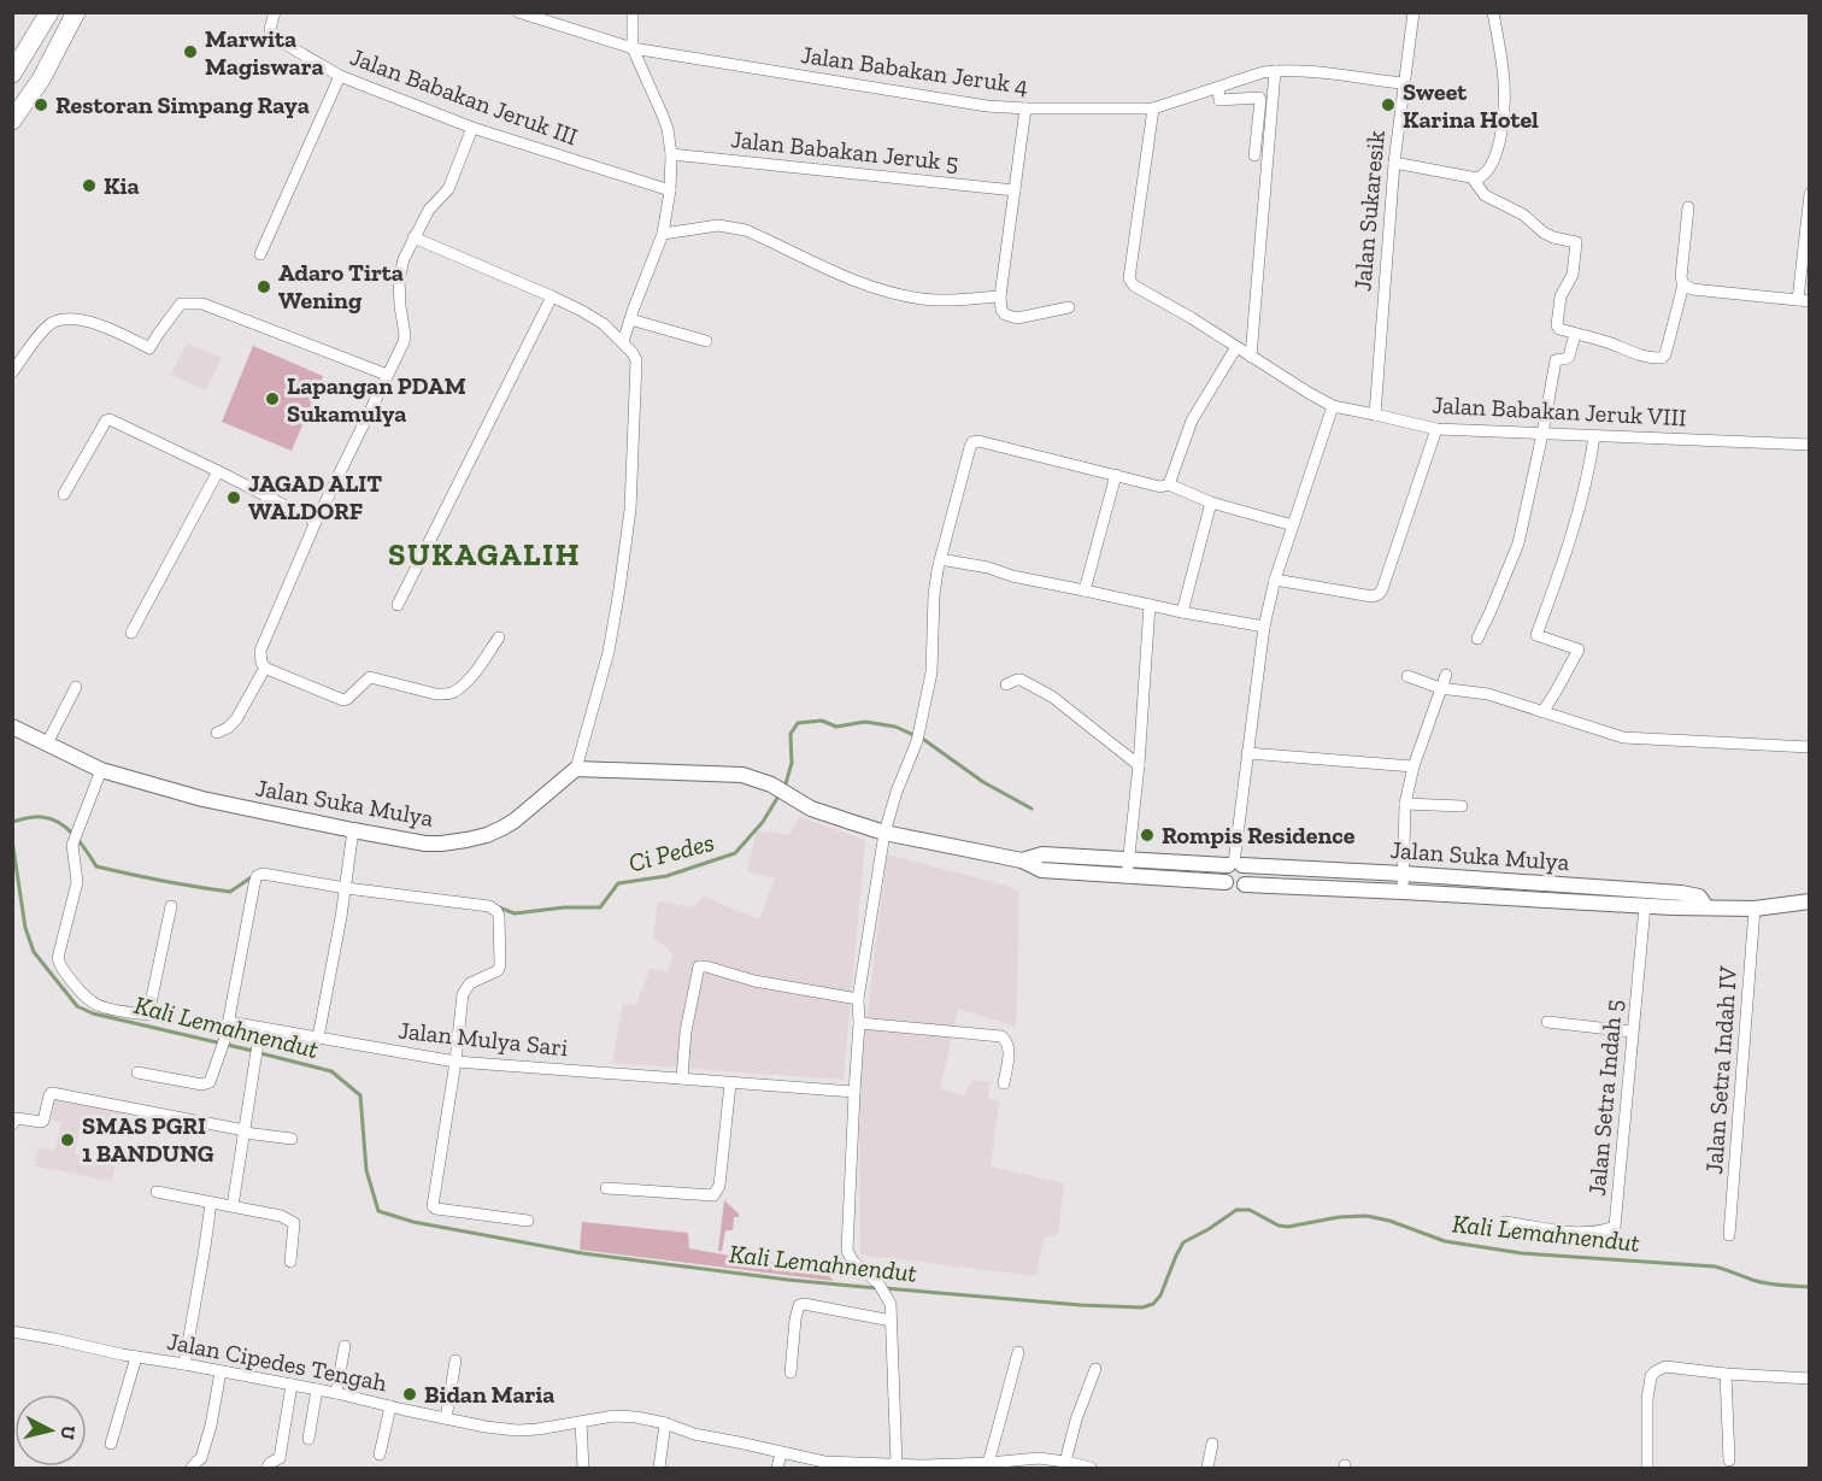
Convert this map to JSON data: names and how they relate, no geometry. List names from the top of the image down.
{
  "streets": {
    "street": [
      "Jalan Babakan Jeruk 4",
      "Jalan Babakan Jeruk III",
      "Jalan Babakan Jeruk 5",
      "Jalan Sukaresik",
      "Jalan Babakan Jeruk VIII",
      "Jalan Suka Mulya",
      "Jalan Mulya Sari",
      "Jalan Setra Indah IV",
      "Jalan Setra Indah 5",
      "Jalan Cipedes Tengah"
    ]
  },
  "crossings": [
    ["Jalan Babakan Jeruk 4", "Jalan Sukaresik"],
    ["Jalan Babakan Jeruk 4", "Jalan Babakan Jeruk VIII"],
    ["Jalan Sukaresik", "Jalan Babakan Jeruk VIII"],
    ["Jalan Suka Mulya", "Jalan Setra Indah IV"],
    ["Jalan Suka Mulya", "Jalan Setra Indah 5"]
  ],
  "districts": ["SUKAGALIH"],
  "water": ["Ci Pedes", "Kali Lemahnendut"],
  "places": [
    "Marwita Magiswara",
    "Restoran Simpang Raya",
    "Sweet Karina Hotel",
    "Kia",
    "Adaro Tirta Wening",
    "Lapangan PDAM Sukamulya",
    "JAGAD ALIT WALDORF",
    "Rompis Residence",
    "SMAS PGRI 1 BANDUNG",
    "Bidan Maria"
  ],
  "north": "right"
}
